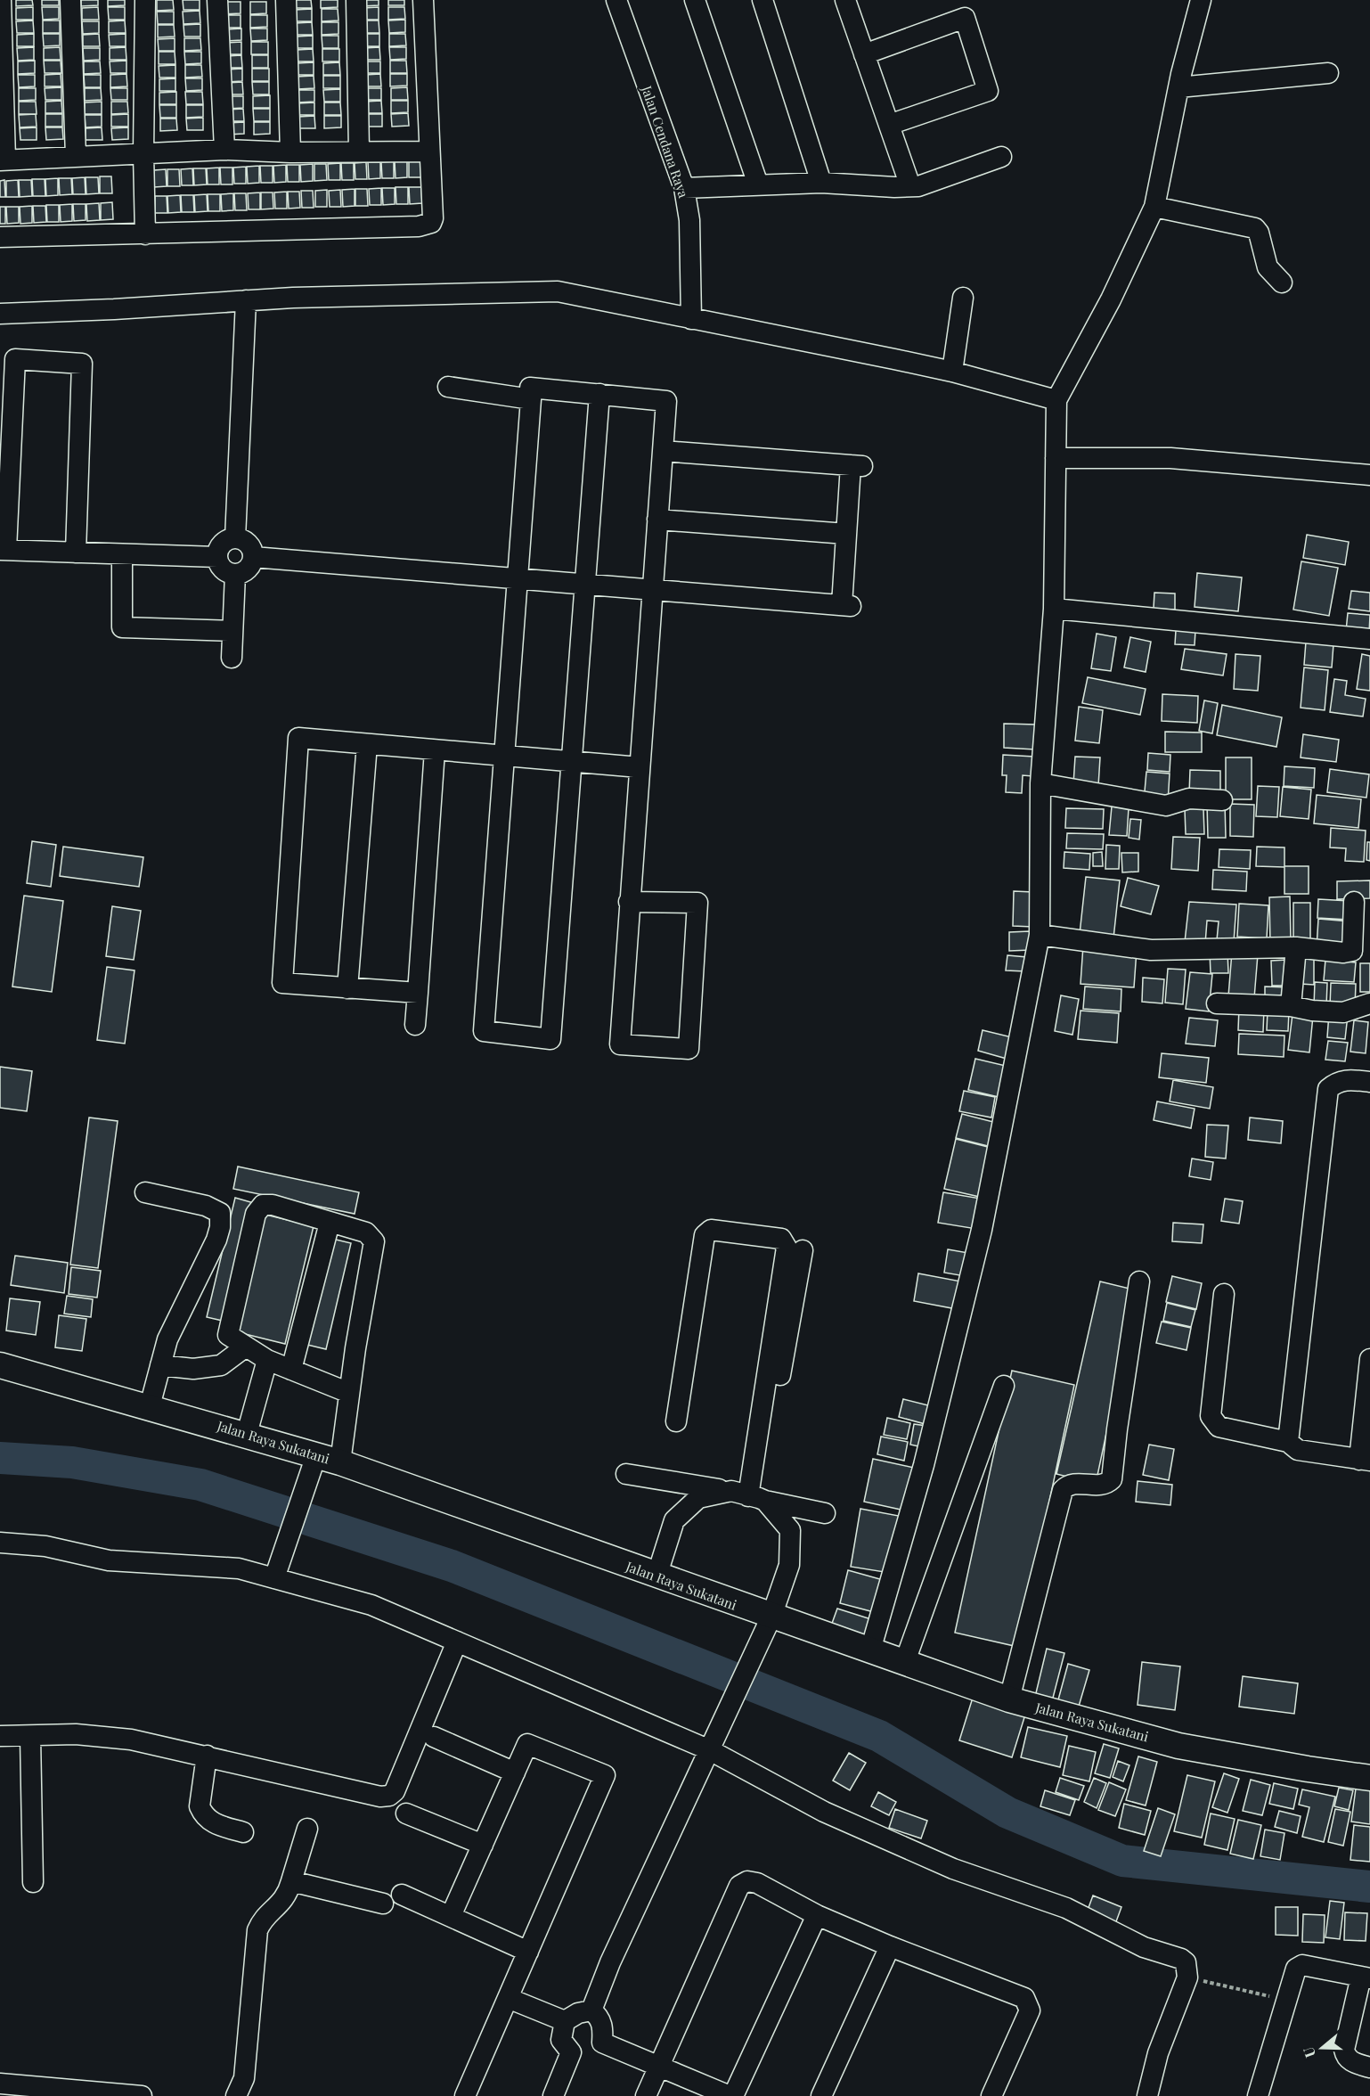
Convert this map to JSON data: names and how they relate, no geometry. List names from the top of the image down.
{
  "streets": {
    "main road": ["Jalan Raya Sukatani"],
    "street": ["Jalan Cendana Raya"]
  },
  "north": "left"
}
